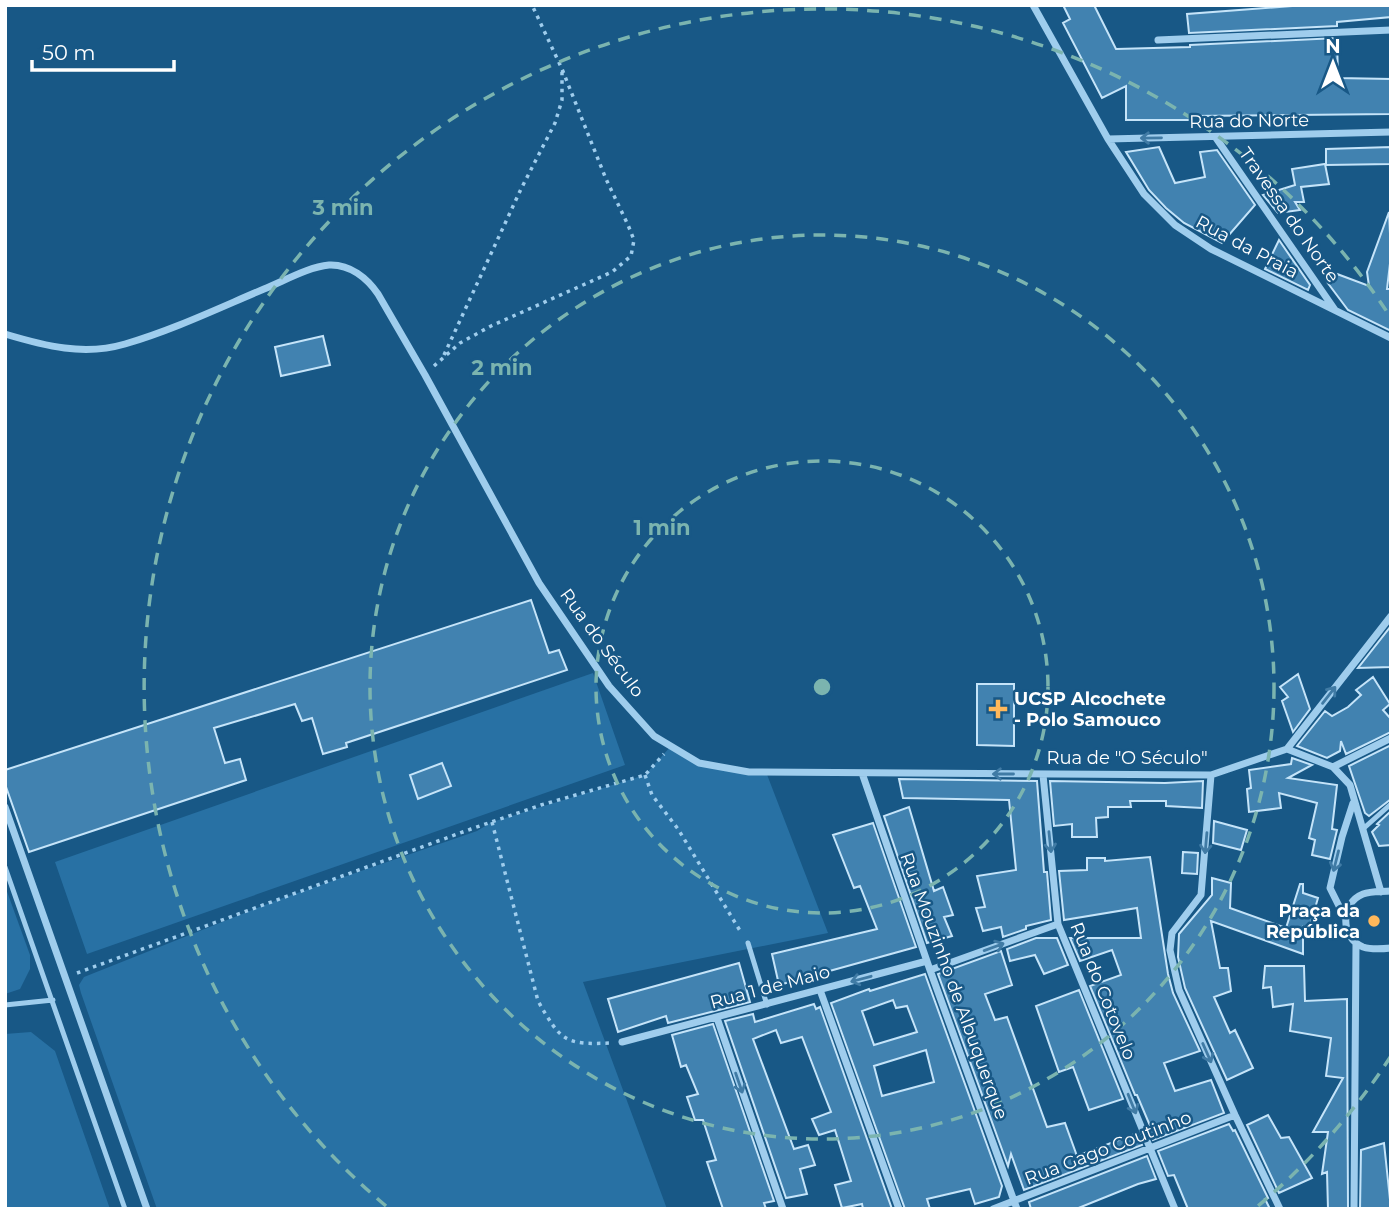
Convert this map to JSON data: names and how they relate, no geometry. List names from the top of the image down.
{
  "streets": {
    "street": [
      "Rua do Norte",
      "Travessa do Norte",
      "Rua da Praia",
      "Rua do Século",
      "Rua de \"O Século\"",
      "Rua Mouzinho de Albuquerque",
      "Rua 1 de Maio",
      "Rua do Cotovelo",
      "Rua Gago Coutinho"
    ]
  },
  "crossings": [
    ["Rua do Norte", "Travessa do Norte"],
    ["Rua do Norte", "Rua da Praia"],
    ["Travessa do Norte", "Rua da Praia"],
    ["Rua do Século", "Rua de \"O Século\""],
    ["Rua do Século", "Rua Mouzinho de Albuquerque"],
    ["Rua de \"O Século\"", "Rua Mouzinho de Albuquerque"],
    ["Rua de \"O Século\"", "Rua do Cotovelo"],
    ["Rua Mouzinho de Albuquerque", "Rua 1 de Maio"],
    ["Rua Mouzinho de Albuquerque", "Rua Gago Coutinho"],
    ["Rua do Cotovelo", "Rua Gago Coutinho"]
  ],
  "one_way": [
    "Rua do Norte",
    "Rua de \"O Século\"",
    "Rua 1 de Maio",
    "Rua do Cotovelo"
  ],
  "places": {
    "health": ["UCSP Alcochete - Polo Samouco"],
    "other": ["Praça da República"]
  },
  "scale_bar": "50 m",
  "north": "top",
  "rings": ["3 min", "2 min", "1 min"]
}
